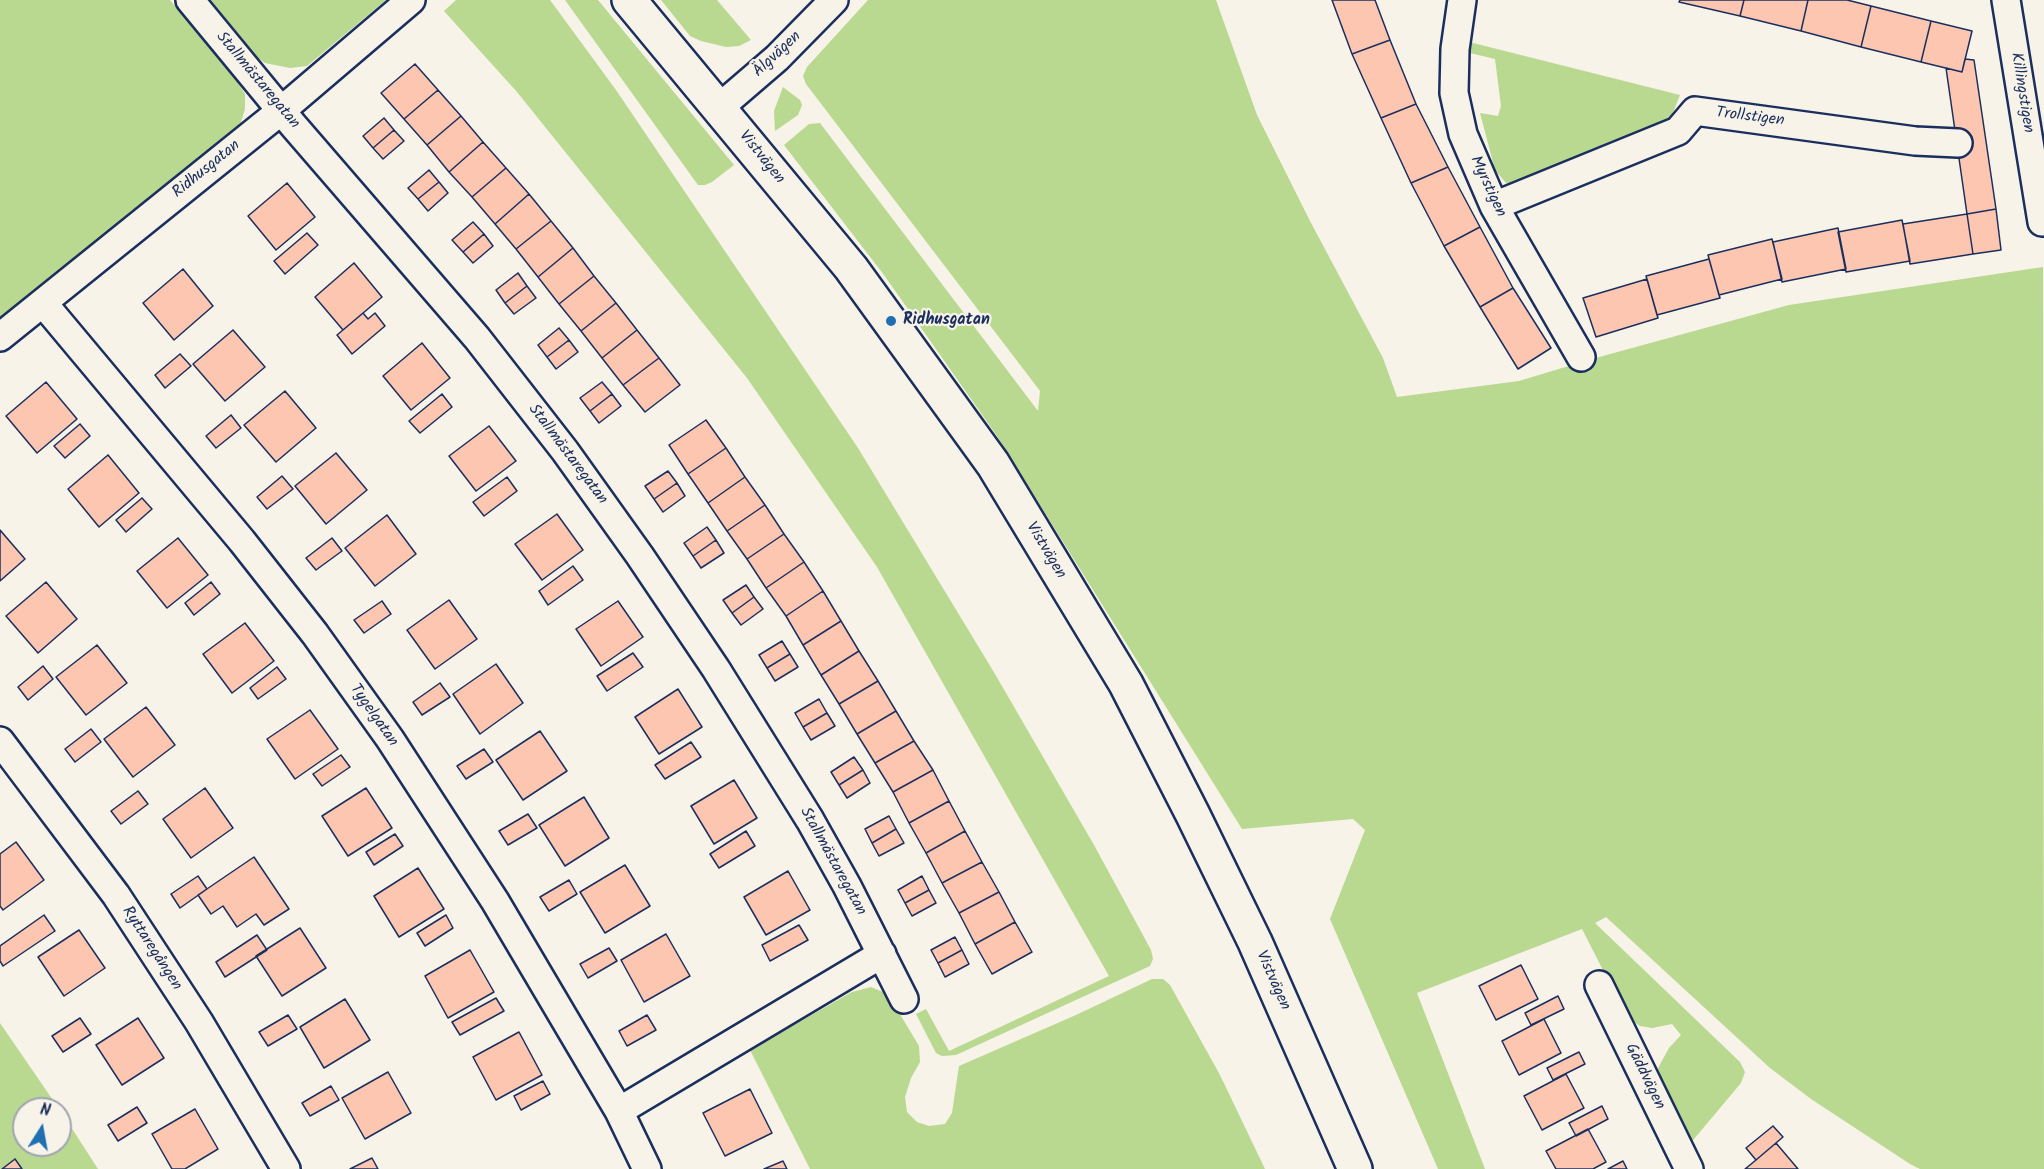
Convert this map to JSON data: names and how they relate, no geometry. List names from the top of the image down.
{
  "streets": {
    "main road": ["Vistvägen"],
    "street": [
      "Älgvägen",
      "Stallmästaregatan",
      "Killingstigen",
      "Trollstigen",
      "Ridhusgatan",
      "Myrstigen",
      "Tygelgatan",
      "Ryttaregången",
      "Gäddvägen"
    ]
  },
  "crossings": [
    ["Älgvägen", "Vistvägen"],
    ["Stallmästaregatan", "Ridhusgatan"],
    ["Trollstigen", "Myrstigen"],
    ["Ridhusgatan", "Tygelgatan"]
  ],
  "places": ["Ridhusgatan"],
  "north": "top"
}
